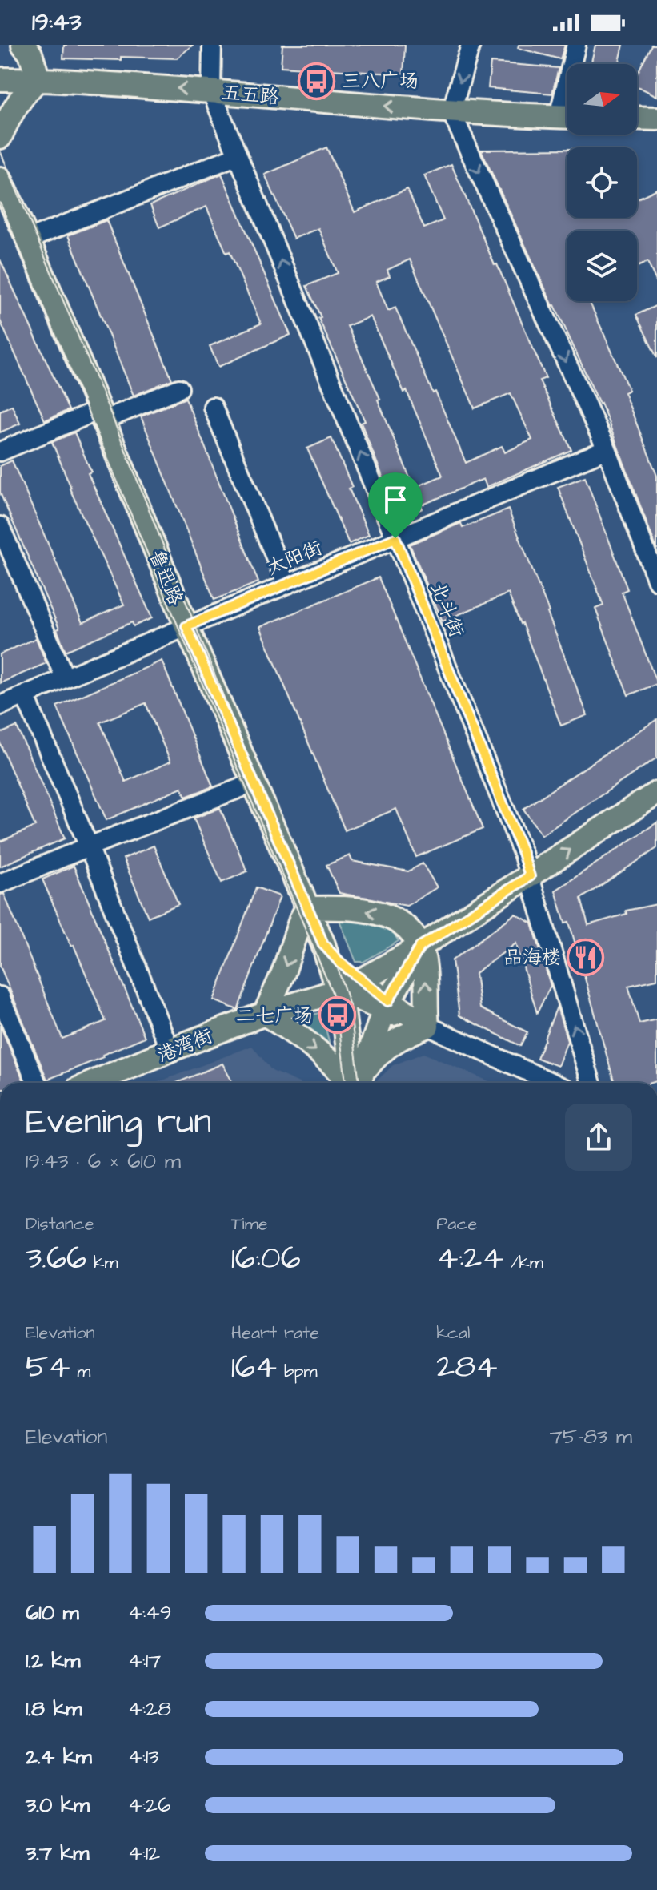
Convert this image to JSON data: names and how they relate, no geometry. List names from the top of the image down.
{
  "streets": {
    "main road": ["五五路", "鲁迅路", "港湾街"],
    "street": ["太阳街", "北斗街"]
  },
  "crossings": [
    ["五五路", "北斗街"],
    ["太阳街", "鲁迅路"],
    ["太阳街", "北斗街"],
    ["鲁迅路", "港湾街"],
    ["北斗街", "港湾街"]
  ],
  "one_way": ["五五路"],
  "places": {
    "bus stop": ["三八广场", "二七广场"],
    "restaurant": ["品海楼"]
  },
  "north": "right",
  "page": {
    "status": "19:43",
    "heading": ["Evening run", "19:43 · 6 × 610 m"],
    "stats": [
      ["Distance", "3.66 km"],
      ["Time", "16:06"],
      ["Pace", "4:24 /km"],
      ["Elevation", "54 m"],
      ["Heart rate", "164 bpm"],
      ["kcal", "284"]
    ],
    "chart": ["Elevation", "75–83 m"],
    "list": [
      {
        "name": "610 m",
        "note": "4:49"
      },
      {
        "name": "1.2 km",
        "note": "4:17"
      },
      {
        "name": "1.8 km",
        "note": "4:28"
      },
      {
        "name": "2.4 km",
        "note": "4:13"
      },
      {
        "name": "3.0 km",
        "note": "4:26"
      },
      {
        "name": "3.7 km",
        "note": "4:12"
      }
    ]
  }
}
